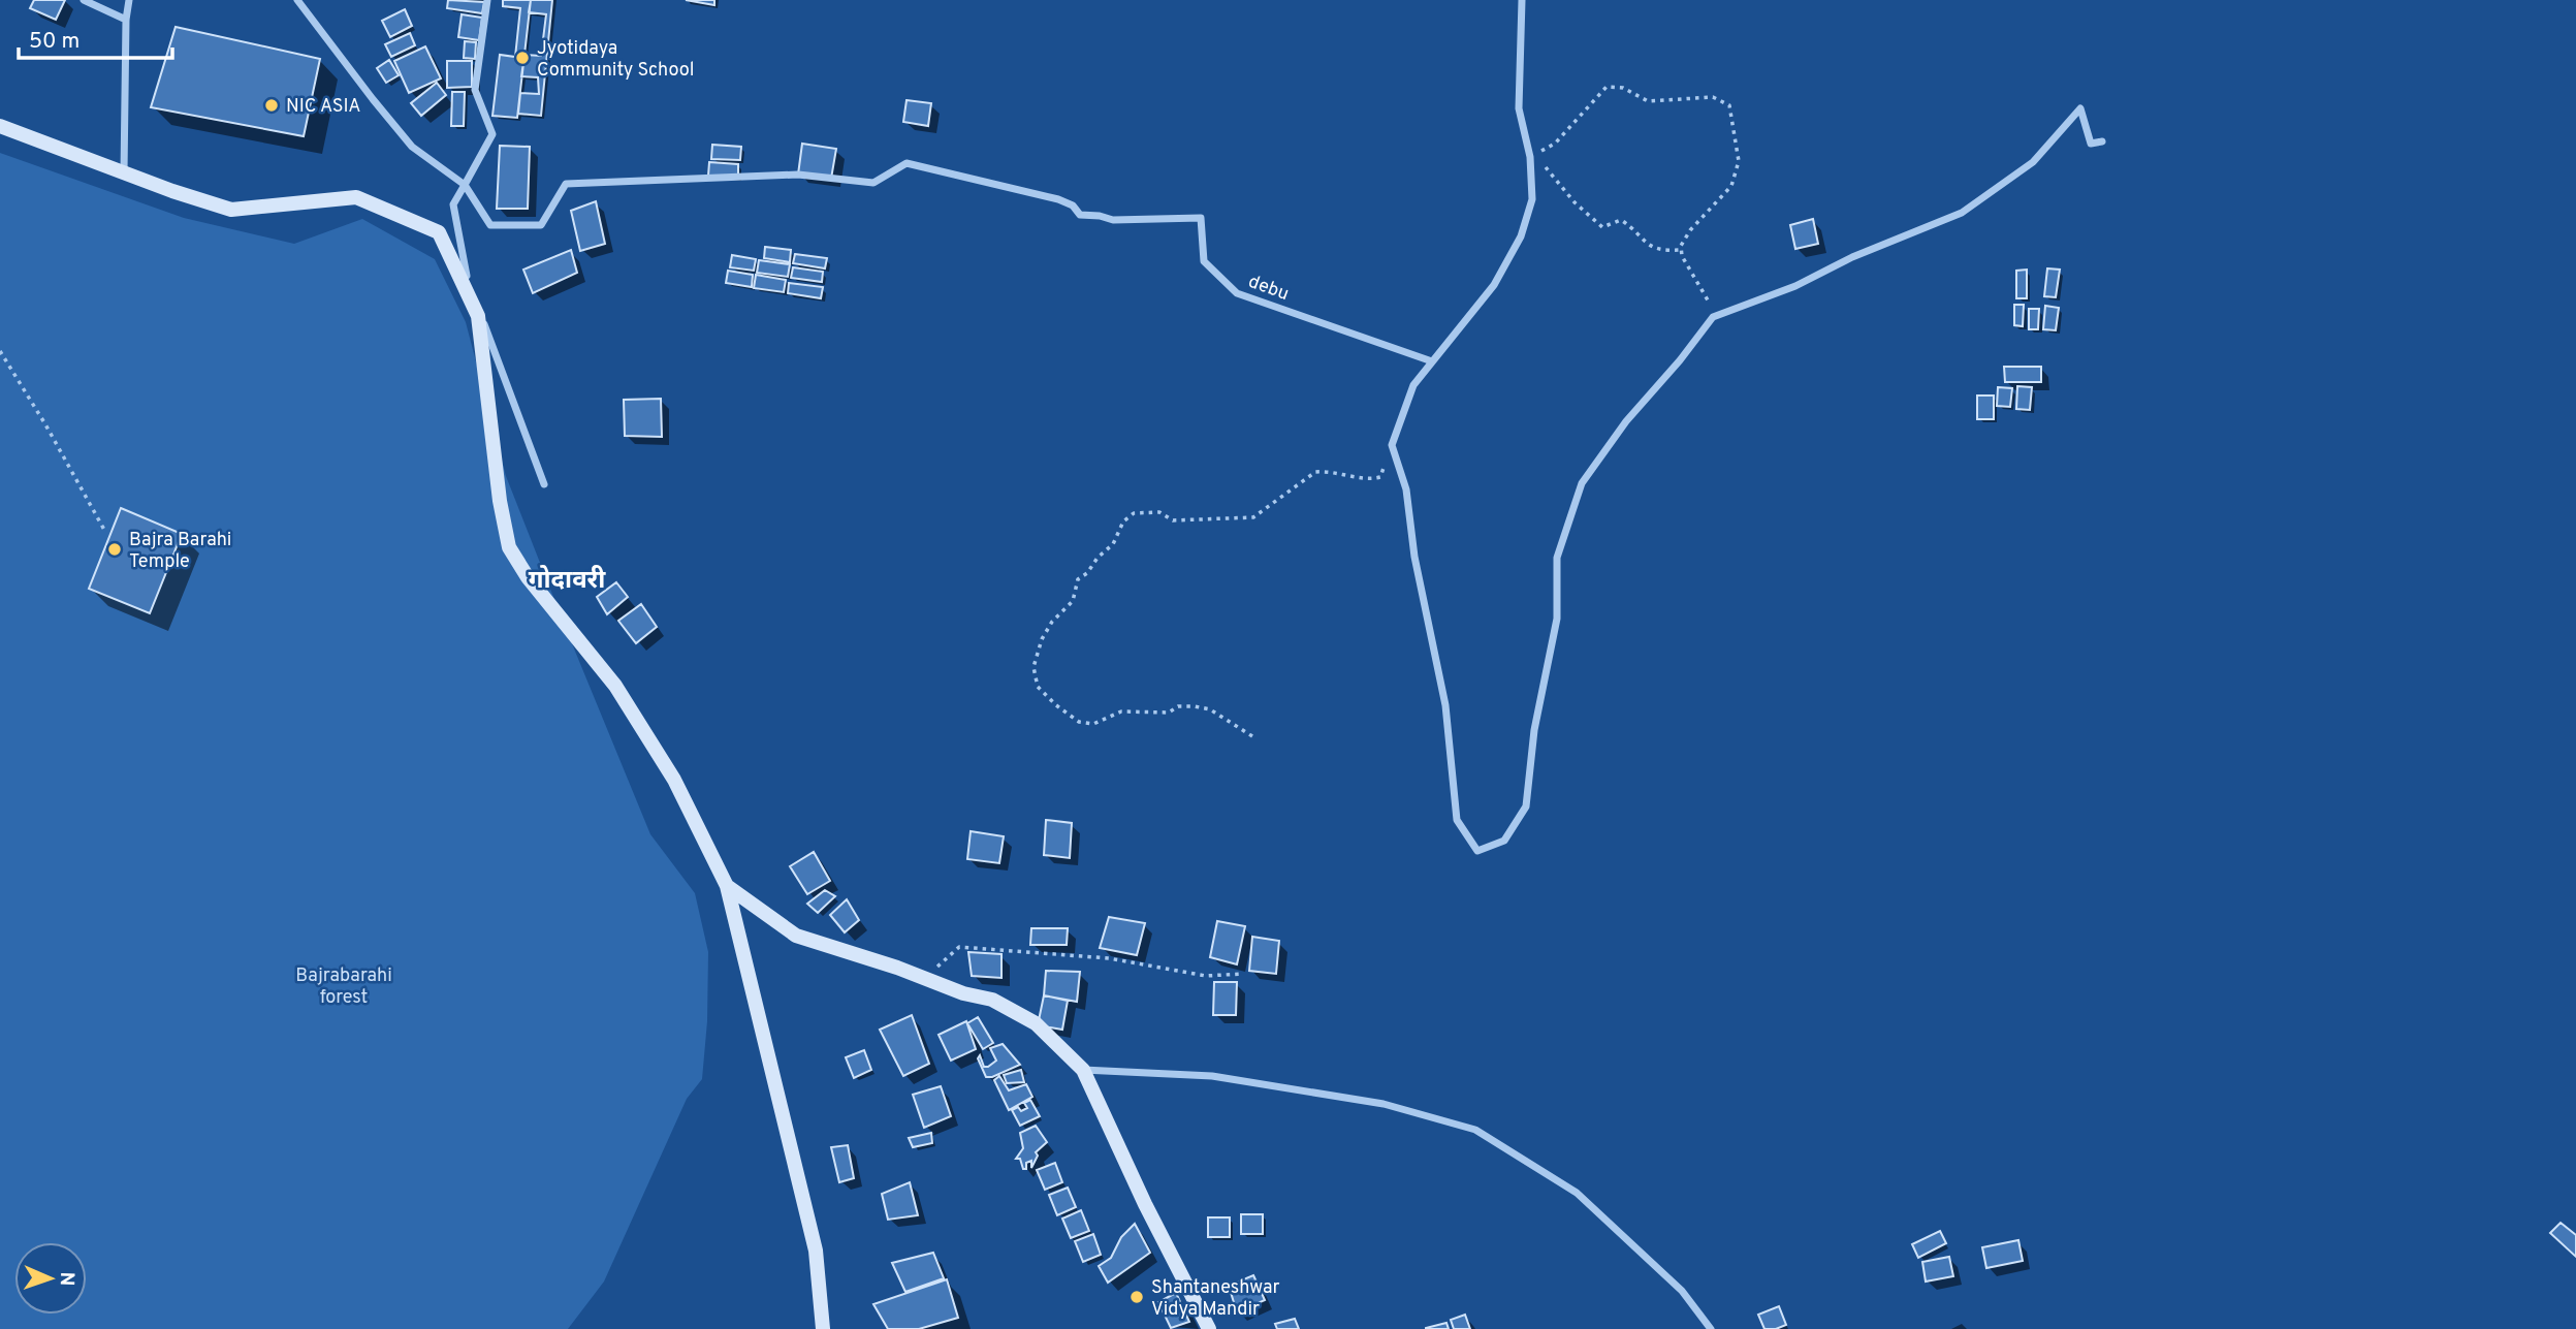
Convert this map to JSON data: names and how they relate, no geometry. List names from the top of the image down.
{
  "streets": {
    "street": ["debu"]
  },
  "districts": ["गोदावरी"],
  "parks": ["Bajrabarahi forest"],
  "places": [
    "Jyotidaya Community School",
    "NIC ASIA",
    "Bajra Barahi Temple",
    "Shantaneshwar Vidya Mandir"
  ],
  "scale_bar": "50 m",
  "north": "right"
}
